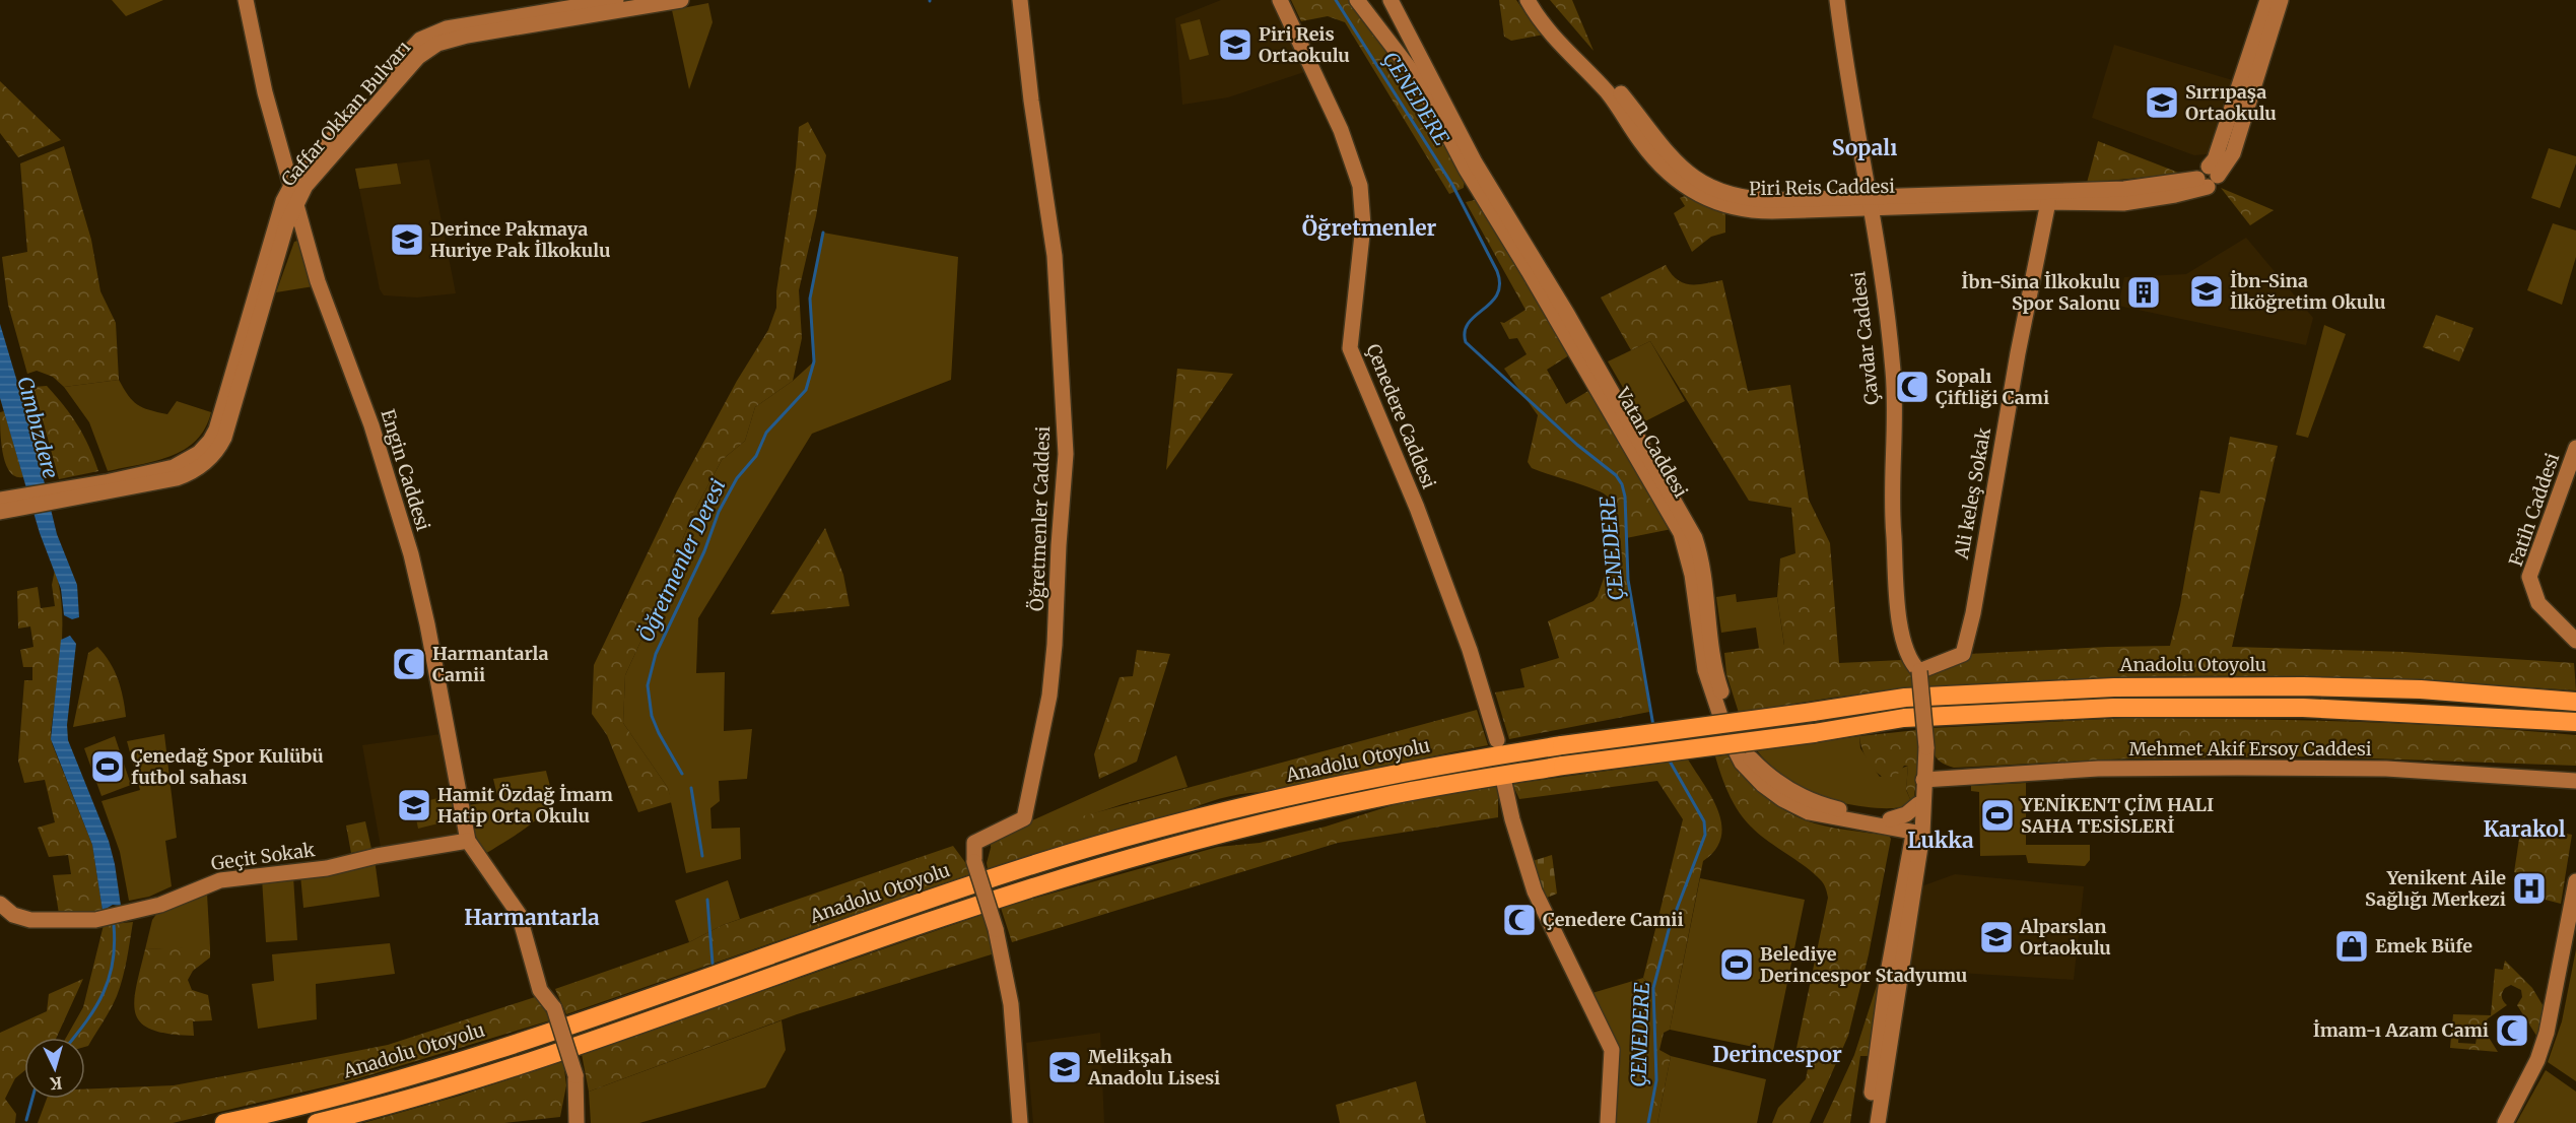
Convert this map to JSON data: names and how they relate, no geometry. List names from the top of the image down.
{
  "streets": {
    "highway": ["Anadolu Otoyolu"],
    "main road": [
      "Gaffar Okkan Bulvarı",
      "Piri Reis Caddesi",
      "Çavdar Caddesi",
      "Çenedere Caddesi",
      "Vatan Caddesi",
      "Engin Caddesi",
      "Ali keleş Sokak",
      "Fatih Caddesi",
      "Öğretmenler Caddesi",
      "Mehmet Akif Ersoy Caddesi",
      "Geçit Sokak"
    ]
  },
  "crossings": [
    ["Gaffar Okkan Bulvarı", "Engin Caddesi"],
    ["Piri Reis Caddesi", "Çavdar Caddesi"],
    ["Piri Reis Caddesi", "Ali keleş Sokak"],
    ["Çavdar Caddesi", "Ali keleş Sokak"],
    ["Engin Caddesi", "Geçit Sokak"]
  ],
  "districts": [
    "Sopalı",
    "Öğretmenler",
    "Karakol",
    "Lukka",
    "Harmantarla",
    "Derincespor"
  ],
  "water": ["ÇENEDERE", "Cımbızdere", "Öğretmenler Deresi"],
  "places": {
    "school or university": [
      "Piri Reis Ortaokulu",
      "Sırrıpaşa Ortaokulu",
      "Derince Pakmaya Huriye Pak İlkokulu",
      "İbn-Sina İlköğretim Okulu",
      "Hamit Özdağ İmam Hatip Orta Okulu",
      "Alparslan Ortaokulu",
      "Melikşah Anadolu Lisesi"
    ],
    "building": ["İbn-Sina İlkokulu Spor Salonu"],
    "mosque": [
      "Sopalı Çiftliği Cami",
      "Harmantarla Camii",
      "Çenedere Camii",
      "İmam-ı Azam Cami"
    ],
    "sports": ["Çenedağ Spor Kulübü futbol sahası", "YENİKENT ÇİM HALI SAHA TESİSLERİ", "Belediye Derincespor Stadyumu"],
    "hospital": ["Yenikent Aile Sağlığı Merkezi"],
    "shop": ["Emek Büfe"]
  },
  "north": "bottom"
}
